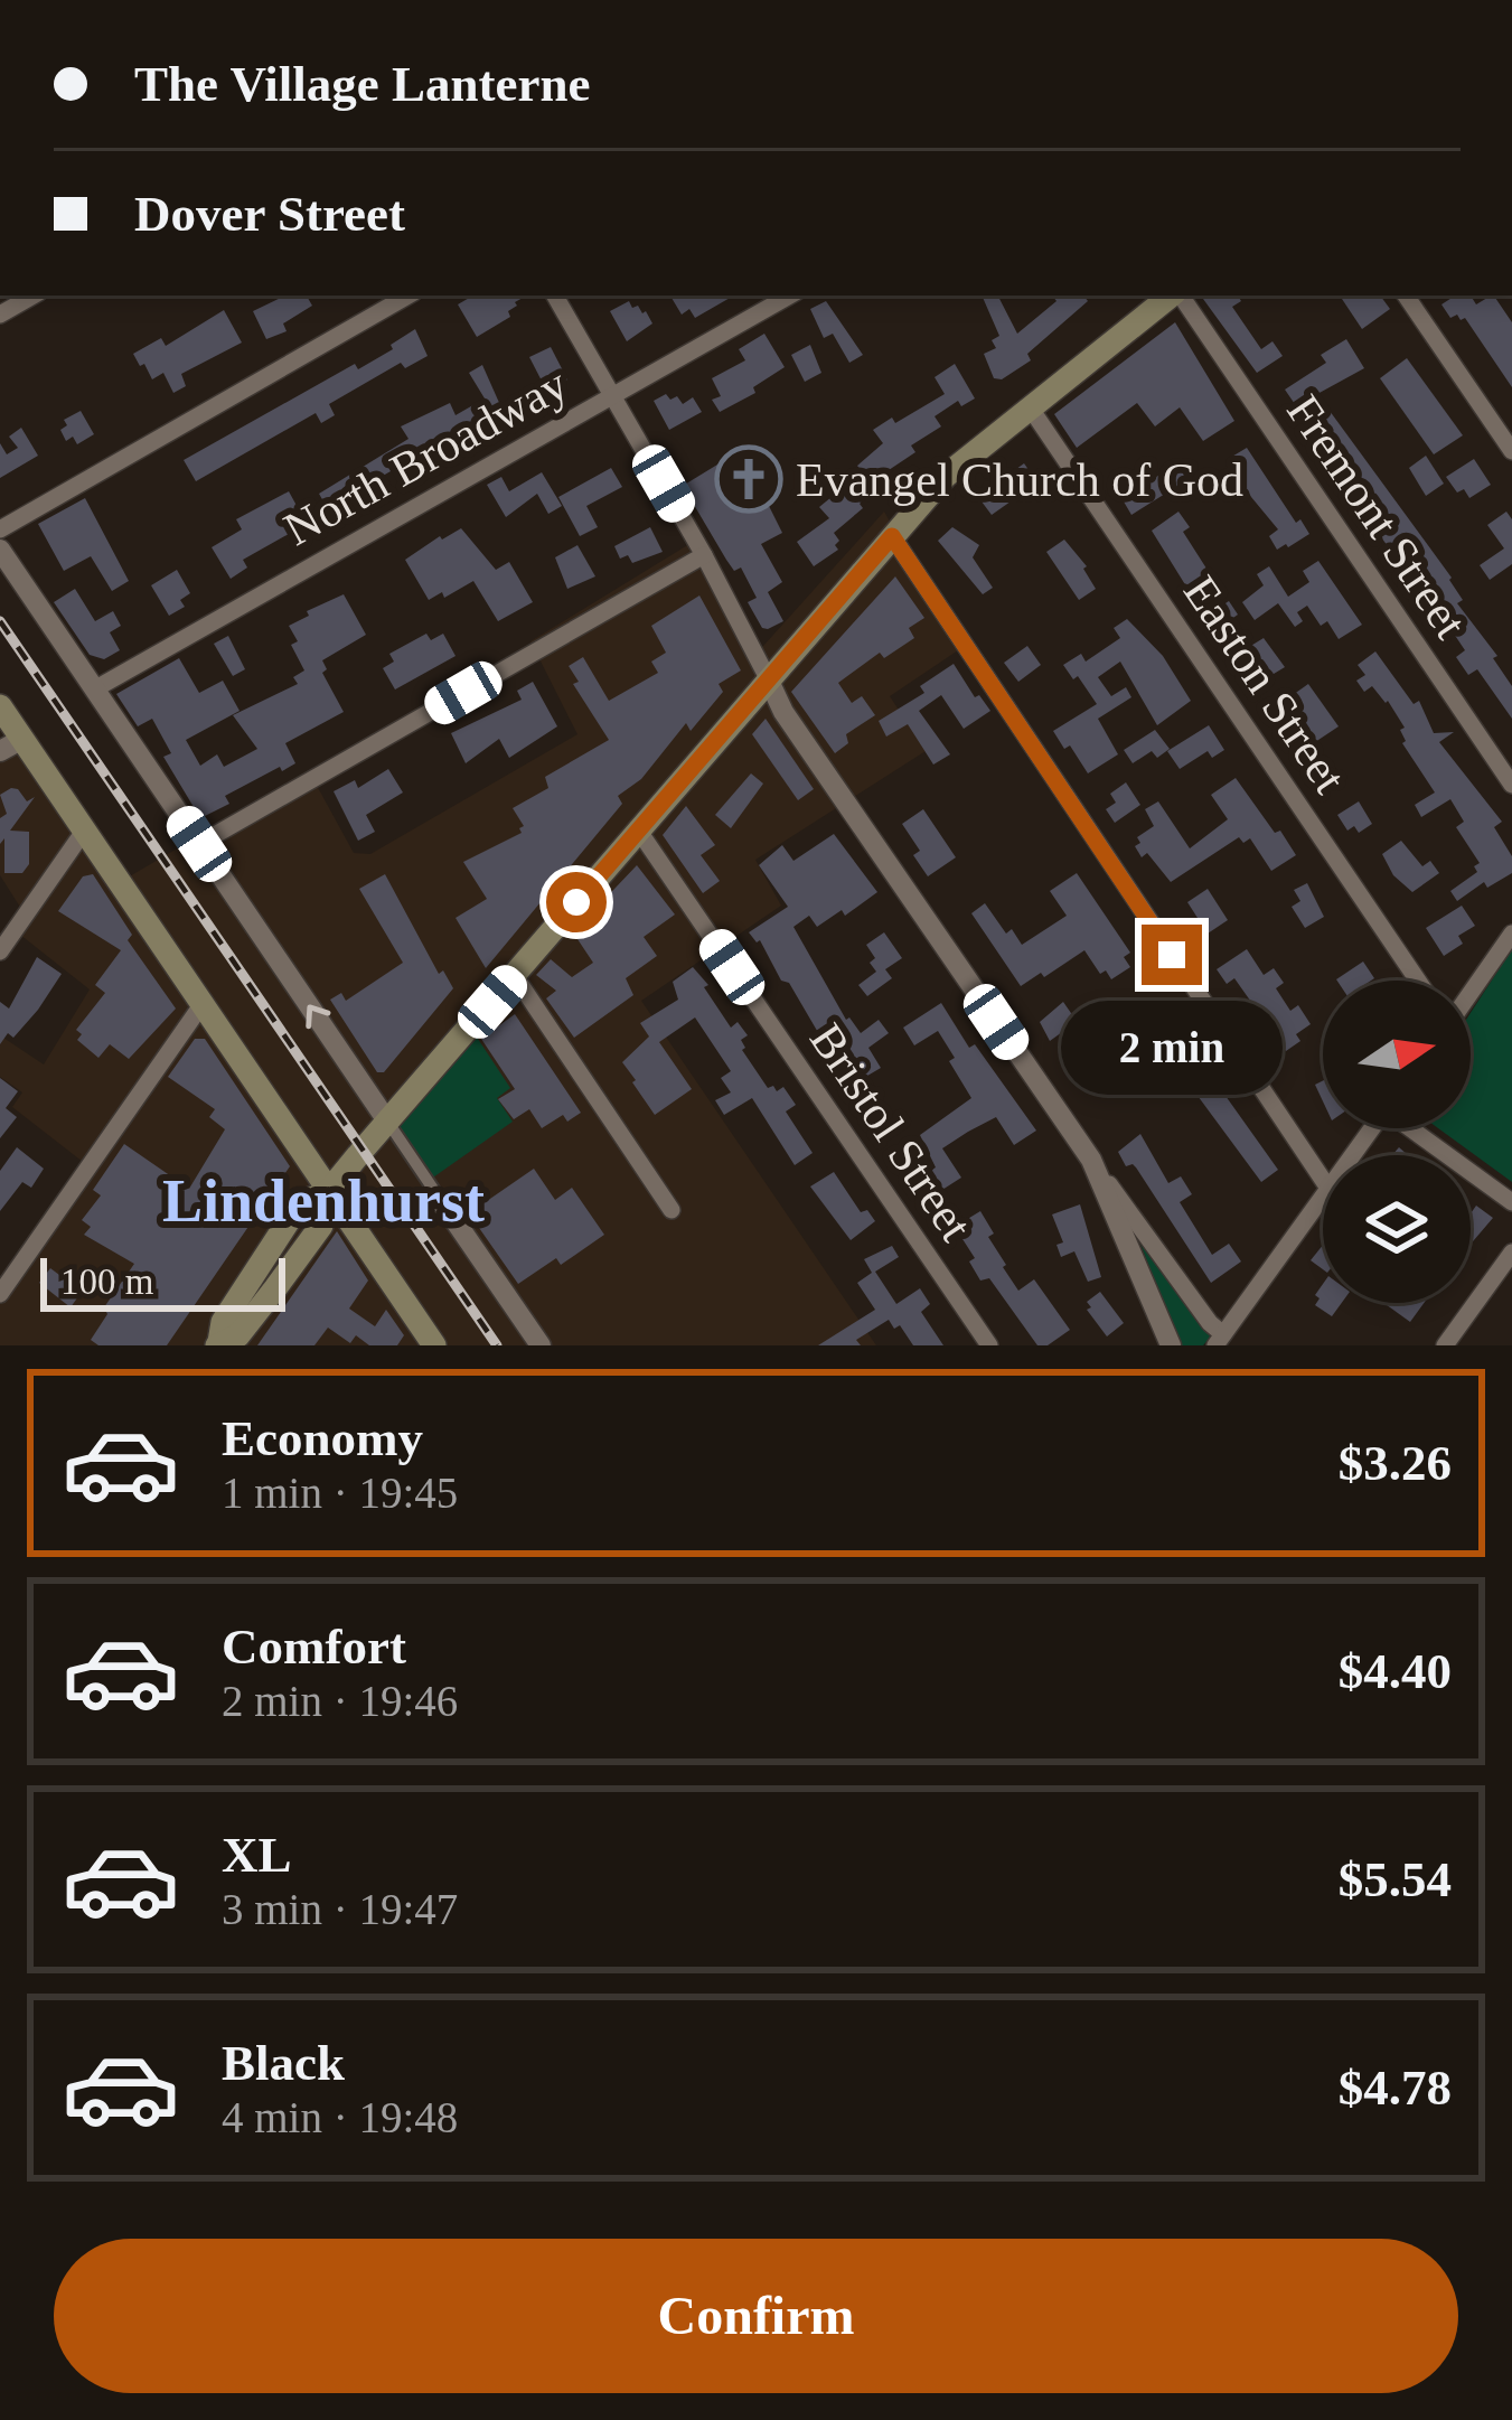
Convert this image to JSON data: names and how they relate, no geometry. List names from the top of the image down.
{
  "streets": {
    "street": [
      "North Broadway",
      "Fremont Street",
      "Easton Street",
      "Bristol Street"
    ]
  },
  "districts": ["Lindenhurst"],
  "places": {
    "church": ["Evangel Church of God"]
  },
  "scale_bar": "100 m",
  "north": "right",
  "page": {
    "banner": ["The Village Lanterne", "Dover Street"],
    "bubble": "2 min",
    "scale": "100 m",
    "list": [
      {
        "name": "Economy",
        "note": "1 min · 19:45",
        "value": "$3.26"
      },
      {
        "name": "Comfort",
        "note": "2 min · 19:46",
        "value": "$4.40"
      },
      {
        "name": "XL",
        "note": "3 min · 19:47",
        "value": "$5.54"
      },
      {
        "name": "Black",
        "note": "4 min · 19:48",
        "value": "$4.78"
      }
    ],
    "buttons": "Confirm"
  }
}
